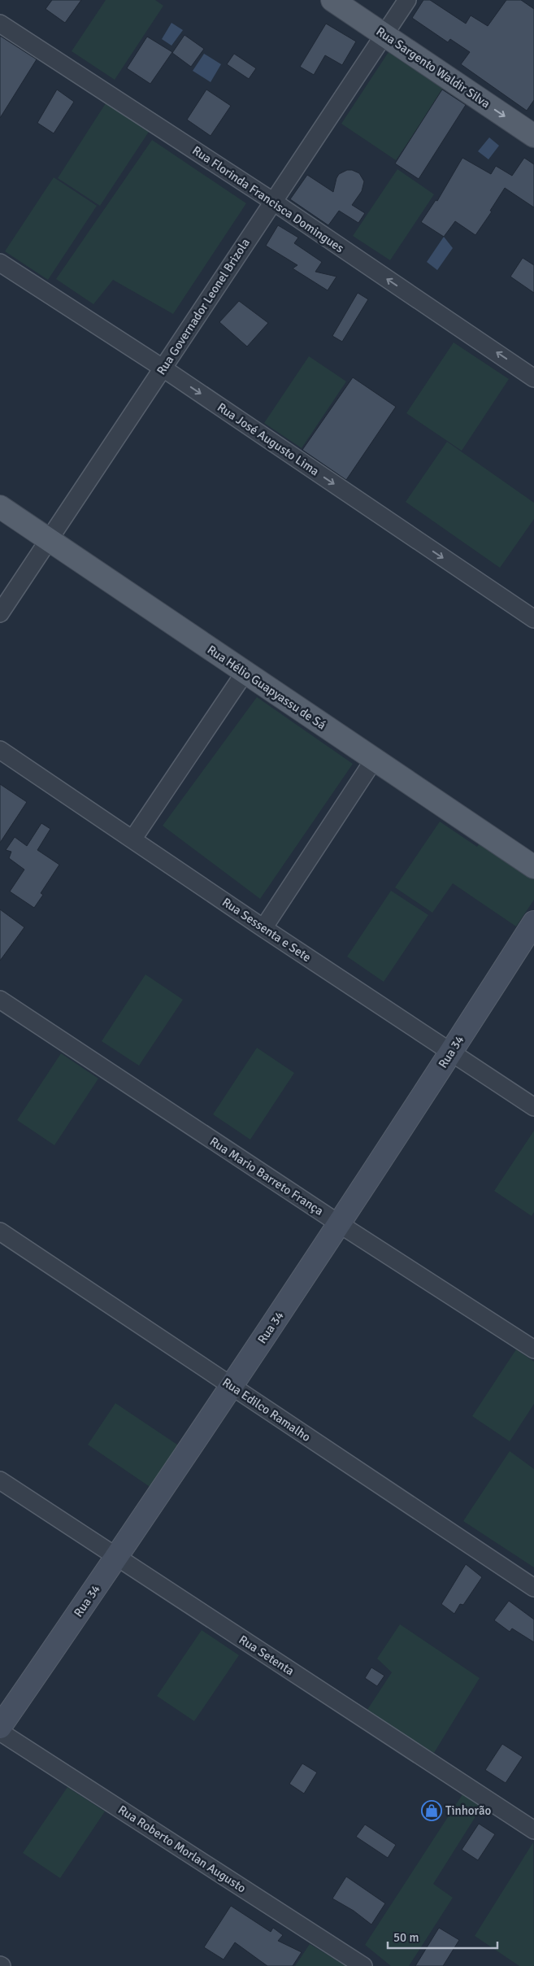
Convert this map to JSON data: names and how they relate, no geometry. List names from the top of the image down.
{
  "streets": {
    "main road": ["Rua Sargento Waldir Silva", "Rua Hélio Guapyassu de Sá"],
    "street": [
      "Rua Florinda Francisca Domingues",
      "Rua Governador Leonel Brizola",
      "Rua José Augusto Lima",
      "Rua Sessenta e Sete",
      "Rua 34",
      "Rua Mario Barreto França",
      "Rua Edilco Ramalho",
      "Rua Setenta",
      "Rua Roberto Morlan Augusto"
    ]
  },
  "crossings": [
    ["Rua Sargento Waldir Silva", "Rua Governador Leonel Brizola"],
    ["Rua Florinda Francisca Domingues", "Rua Governador Leonel Brizola"],
    ["Rua Governador Leonel Brizola", "Rua José Augusto Lima"],
    ["Rua Governador Leonel Brizola", "Rua Hélio Guapyassu de Sá"],
    ["Rua Sessenta e Sete", "Rua 34"],
    ["Rua 34", "Rua Mario Barreto França"],
    ["Rua 34", "Rua Edilco Ramalho"],
    ["Rua 34", "Rua Setenta"]
  ],
  "one_way": ["Rua Sargento Waldir Silva", "Rua Florinda Francisca Domingues", "Rua José Augusto Lima"],
  "places": {
    "shop": ["Tinhorão"]
  },
  "scale_bar": "50 m"
}
